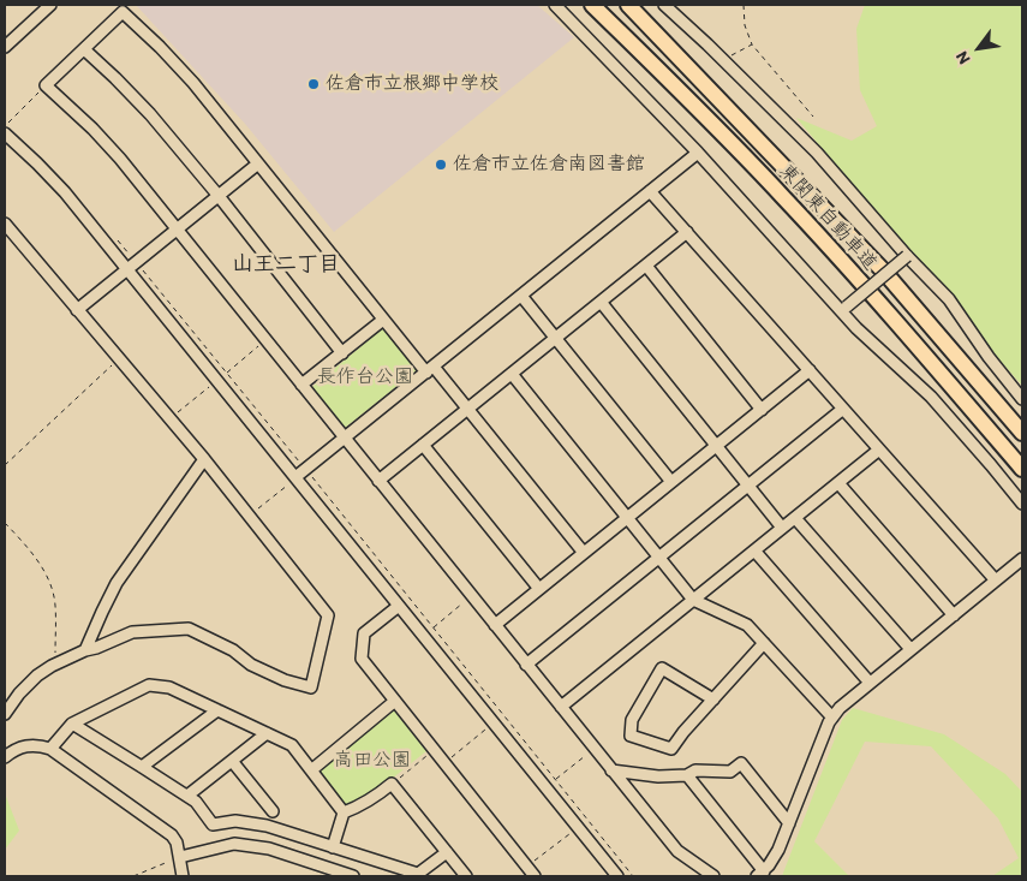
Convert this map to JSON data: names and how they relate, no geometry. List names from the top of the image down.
{
  "streets": {
    "highway": ["東関東自動車道"]
  },
  "districts": ["山王二丁目"],
  "parks": ["長作台公園", "高田公園"],
  "places": ["佐倉市立根郷中学校", "佐倉市立佐倉南図書館"],
  "north": "bottom left"
}
